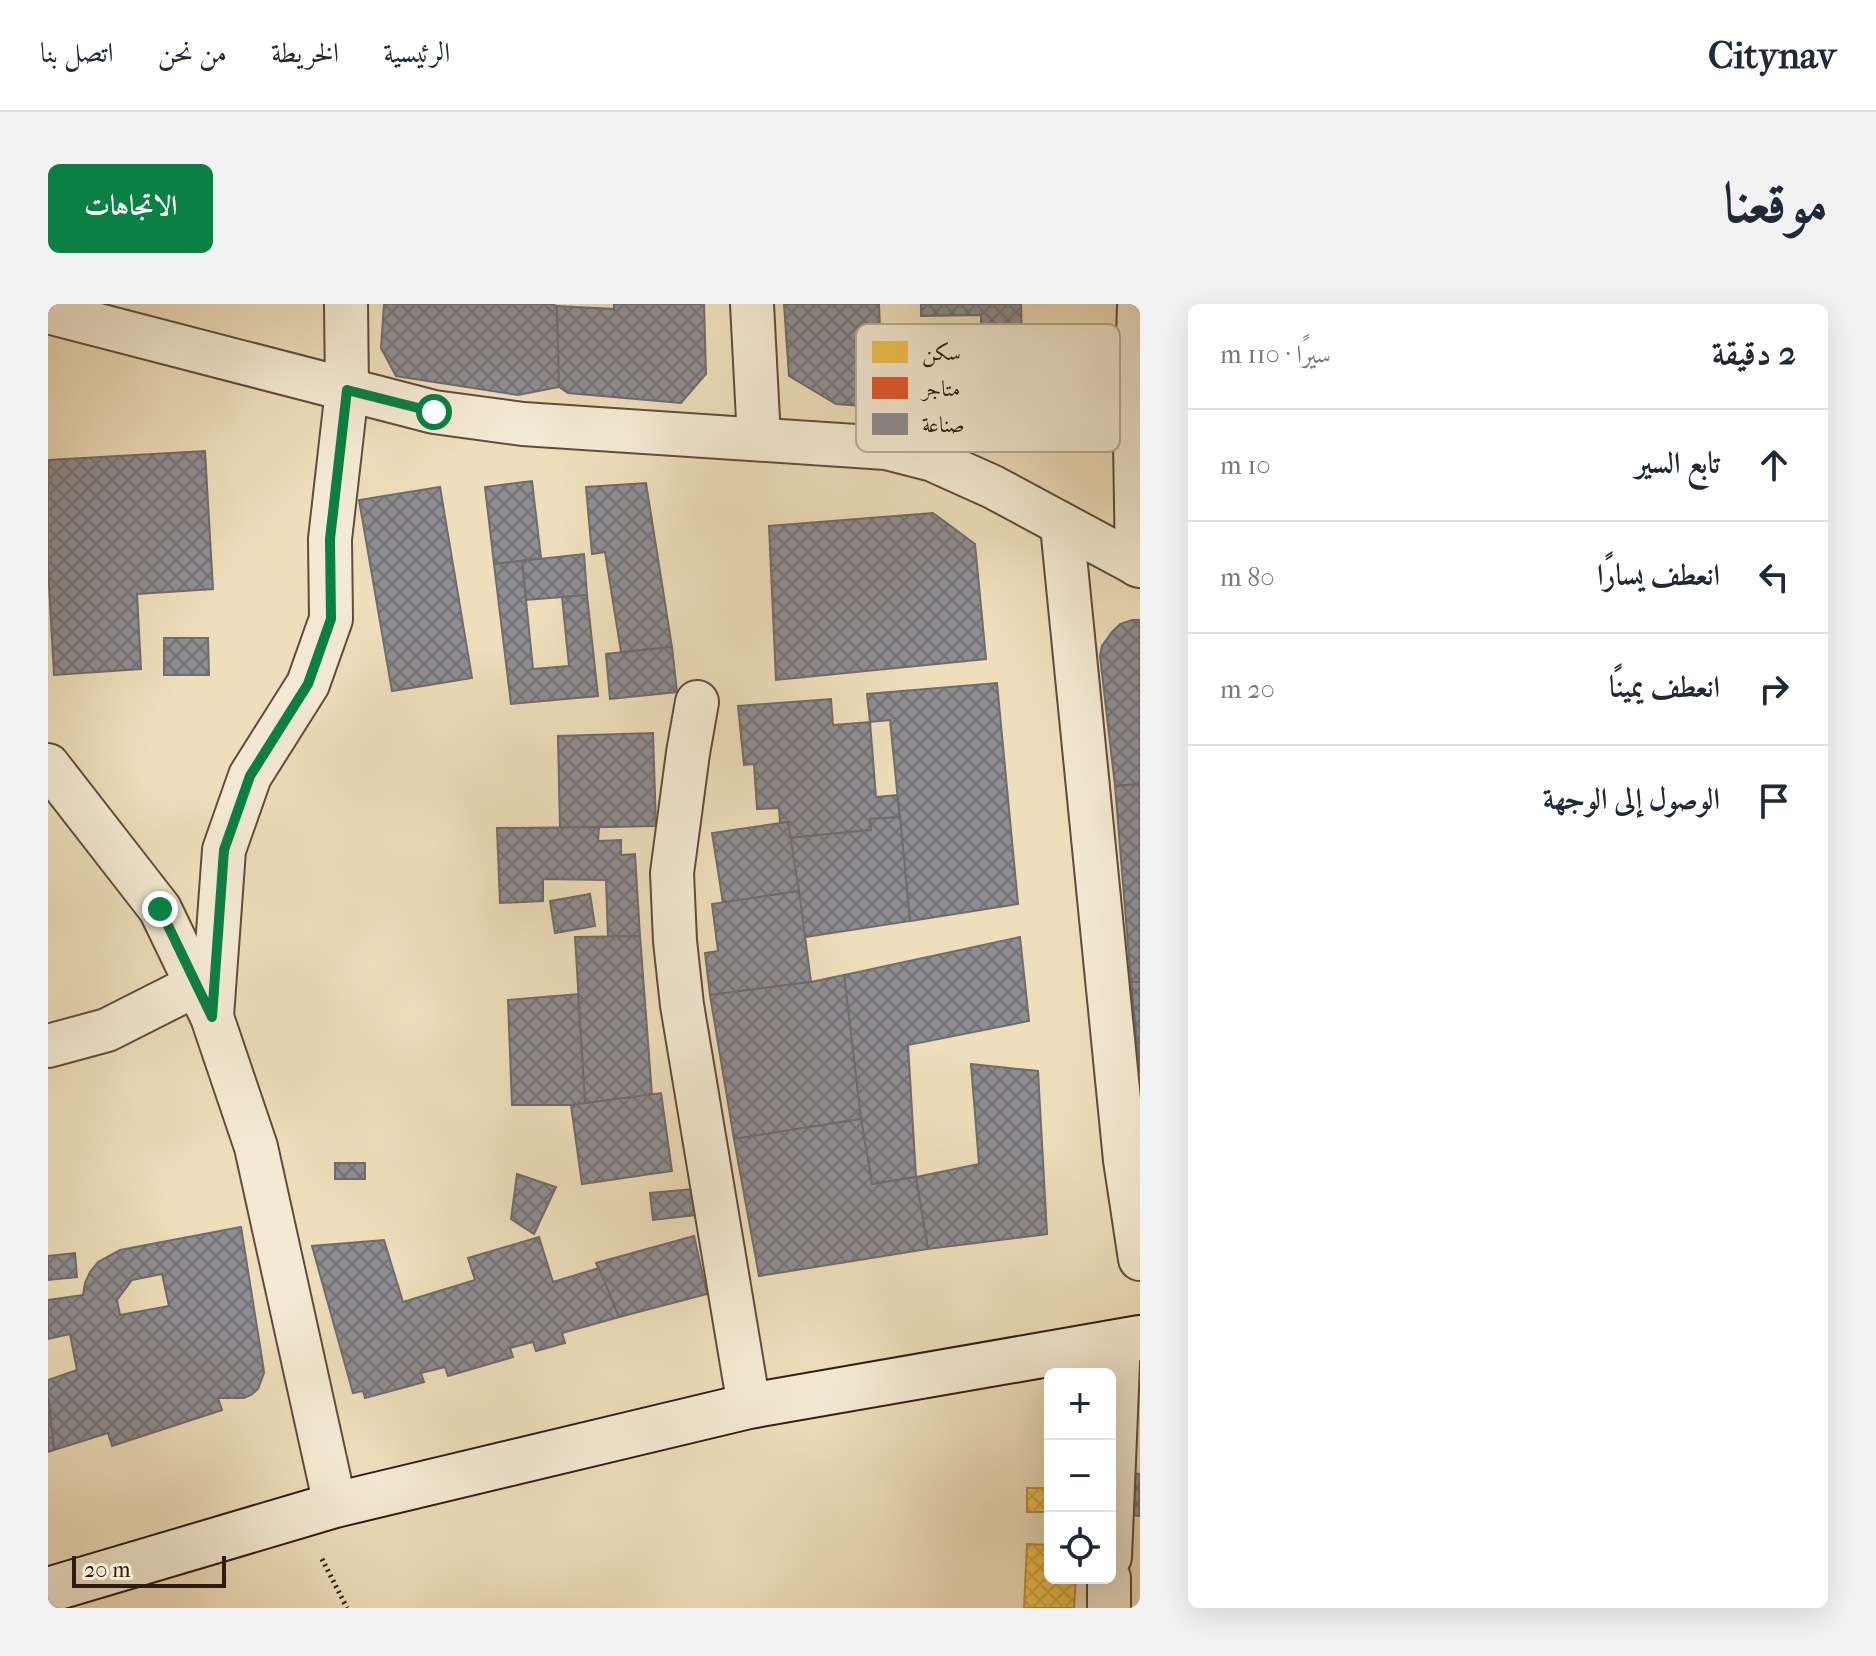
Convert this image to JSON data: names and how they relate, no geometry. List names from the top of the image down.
{
  "legend": ["سكن", "متاجر", "صناعة"],
  "scale_bar": "20 m",
  "page": {
    "header": "Citynav",
    "nav": [
      "الرئيسية",
      "الخريطة",
      "من نحن",
      "اتصل بنا"
    ],
    "title": "موقعنا",
    "buttons": "الاتجاهات",
    "heading": ["2 دقيقة", "سيرًا · 110 m"],
    "list": [
      ["تابع السير", "10 m"],
      ["انعطف يسارًا", "80 m"],
      ["انعطف يمينًا", "20 m"],
      "الوصول إلى الوجهة"
    ],
    "map_buttons": ["+", "−"],
    "scale": "20 m"
  }
}
